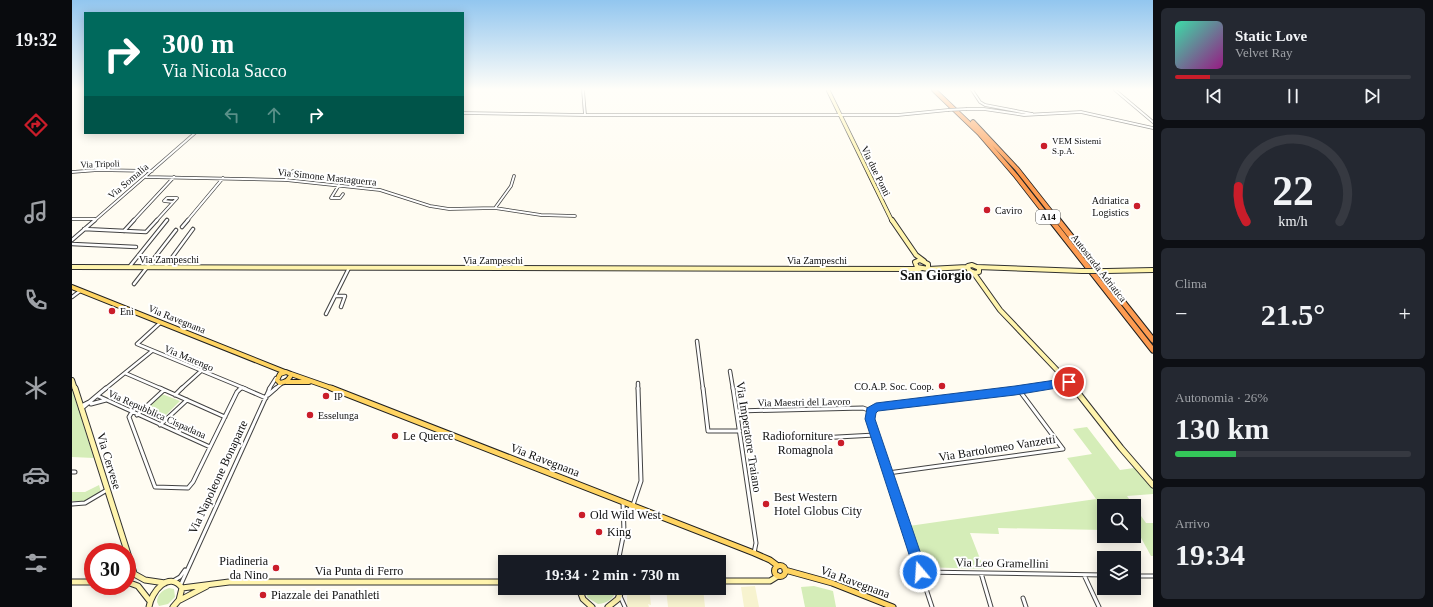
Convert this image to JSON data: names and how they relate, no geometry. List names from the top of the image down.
{
  "streets": {
    "highway": ["A14", "Autostrada Adriatica"],
    "main road": ["Via Ravegnana"],
    "street": [
      "Via Tripoli",
      "Via due Ponti",
      "Via Simone Mastaguerra",
      "Via Somalia",
      "Via Zampeschi",
      "Via Marengo",
      "Via Maestri del Lavoro",
      "Via Repubblica Cispadana",
      "Via Imperatore Traiano",
      "Via Bartolomeo Vanzetti",
      "Via Cervese",
      "Via Napoleone Bonaparte",
      "Via Leo Gramellini",
      "Via Punta di Ferro"
    ]
  },
  "crossings": [
    ["Via Tripoli", "Via Somalia"],
    ["Via Simone Mastaguerra", "Via Somalia"],
    ["Via Ravegnana", "Via Marengo"],
    ["Via Ravegnana", "Via Imperatore Traiano"],
    ["Via Ravegnana", "Via Napoleone Bonaparte"],
    ["Via Marengo", "Via Napoleone Bonaparte"],
    ["Via Maestri del Lavoro", "Via Imperatore Traiano"],
    ["Via Napoleone Bonaparte", "Via Punta di Ferro"]
  ],
  "districts": ["San Giorgio"],
  "places": [
    "VEM Sistemi S.p.A.",
    "Adriatica Logistics",
    "Caviro",
    "Eni",
    "CO.A.P. Soc. Coop.",
    "IP",
    "Esselunga",
    "Le Querce",
    "Radioforniture Romagnola",
    "Best Western Hotel Globus City",
    "Old Wild West",
    "King",
    "Piadineria da Nino",
    "Piazzale dei Panathleti"
  ],
  "page": {
    "tabs": "19:32",
    "turn": ["300 m", "Via Nicola Sacco"],
    "song": ["Static Love", "Velvet Ray"],
    "tile": [
      "Clima",
      ["Autonomia · 26%", "130 km"],
      ["Arrivo", "19:34"]
    ],
    "heat": ["−", "21.5°", "+"],
    "limit": "30",
    "trip": "19:34 · 2 min · 730 m",
    "gauge": ["22", "km/h"]
  }
}
